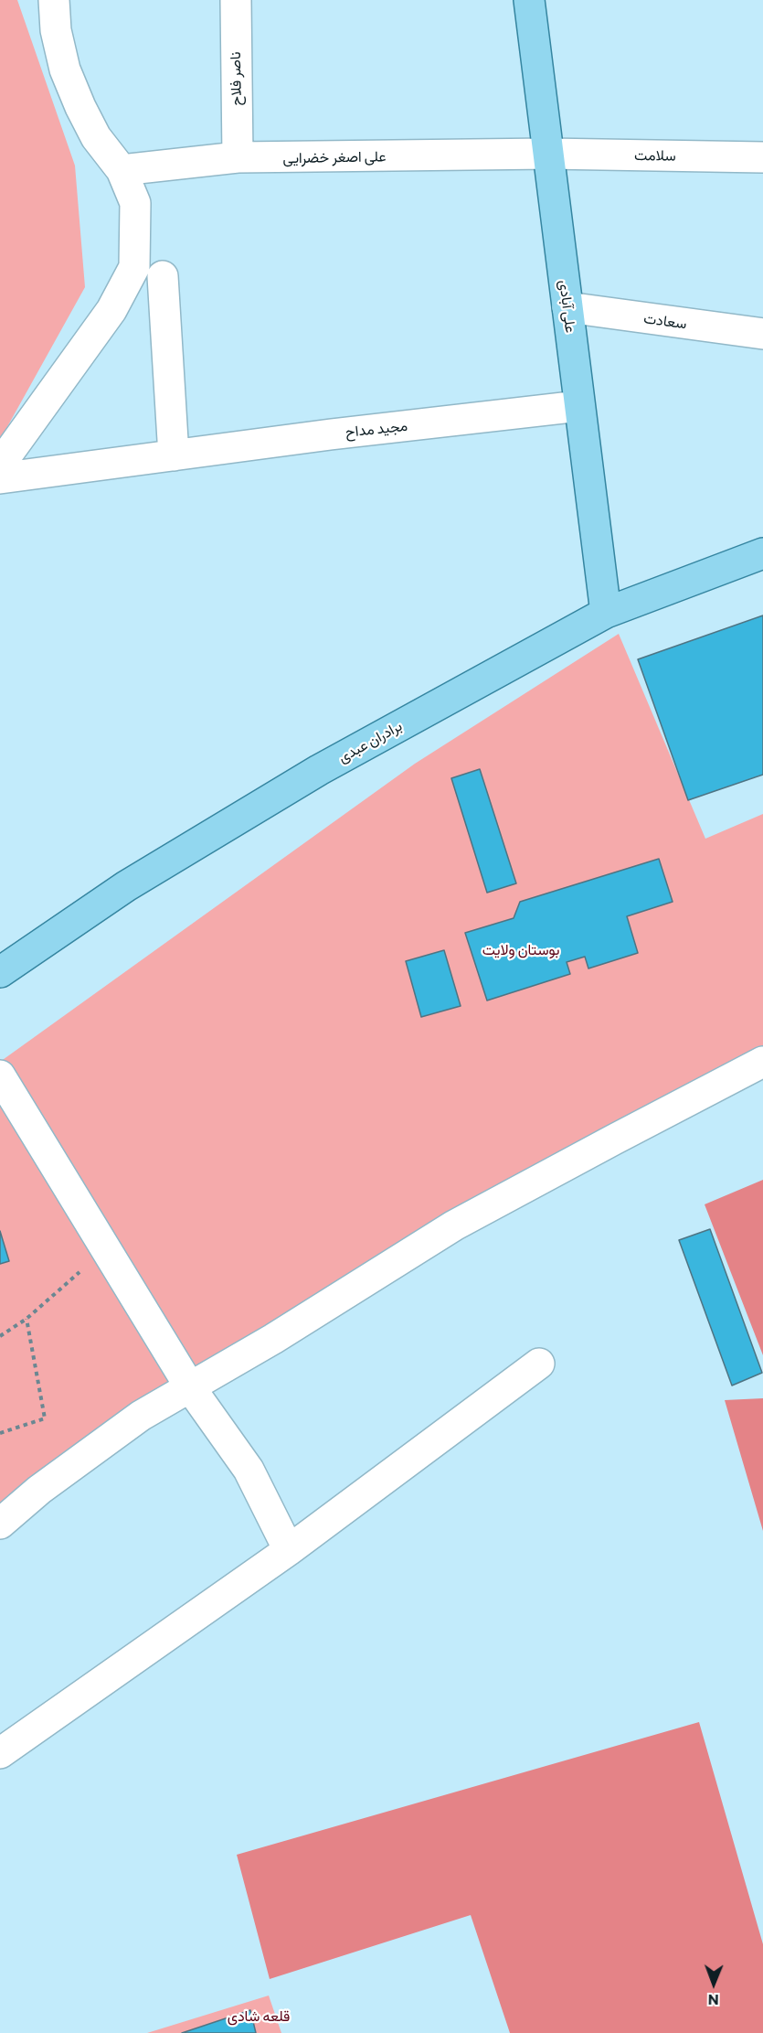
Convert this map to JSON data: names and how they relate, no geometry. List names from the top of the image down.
{
  "streets": {
    "main road": ["علی آبادی", "برادران عبدی"],
    "street": [
      "ناصر فلاح",
      "سلامت",
      "علی اصغر خضرایی",
      "سعادت",
      "مجید مداح"
    ]
  },
  "crossings": [
    ["ناصر فلاح", "علی اصغر خضرایی"],
    ["سلامت", "علی اصغر خضرایی"],
    ["سلامت", "علی آبادی"],
    ["علی اصغر خضرایی", "علی آبادی"],
    ["علی آبادی", "سعادت"],
    ["علی آبادی", "مجید مداح"],
    ["علی آبادی", "برادران عبدی"]
  ],
  "parks": ["بوستان ولایت", "قلعه شادی"],
  "north": "bottom"
}
